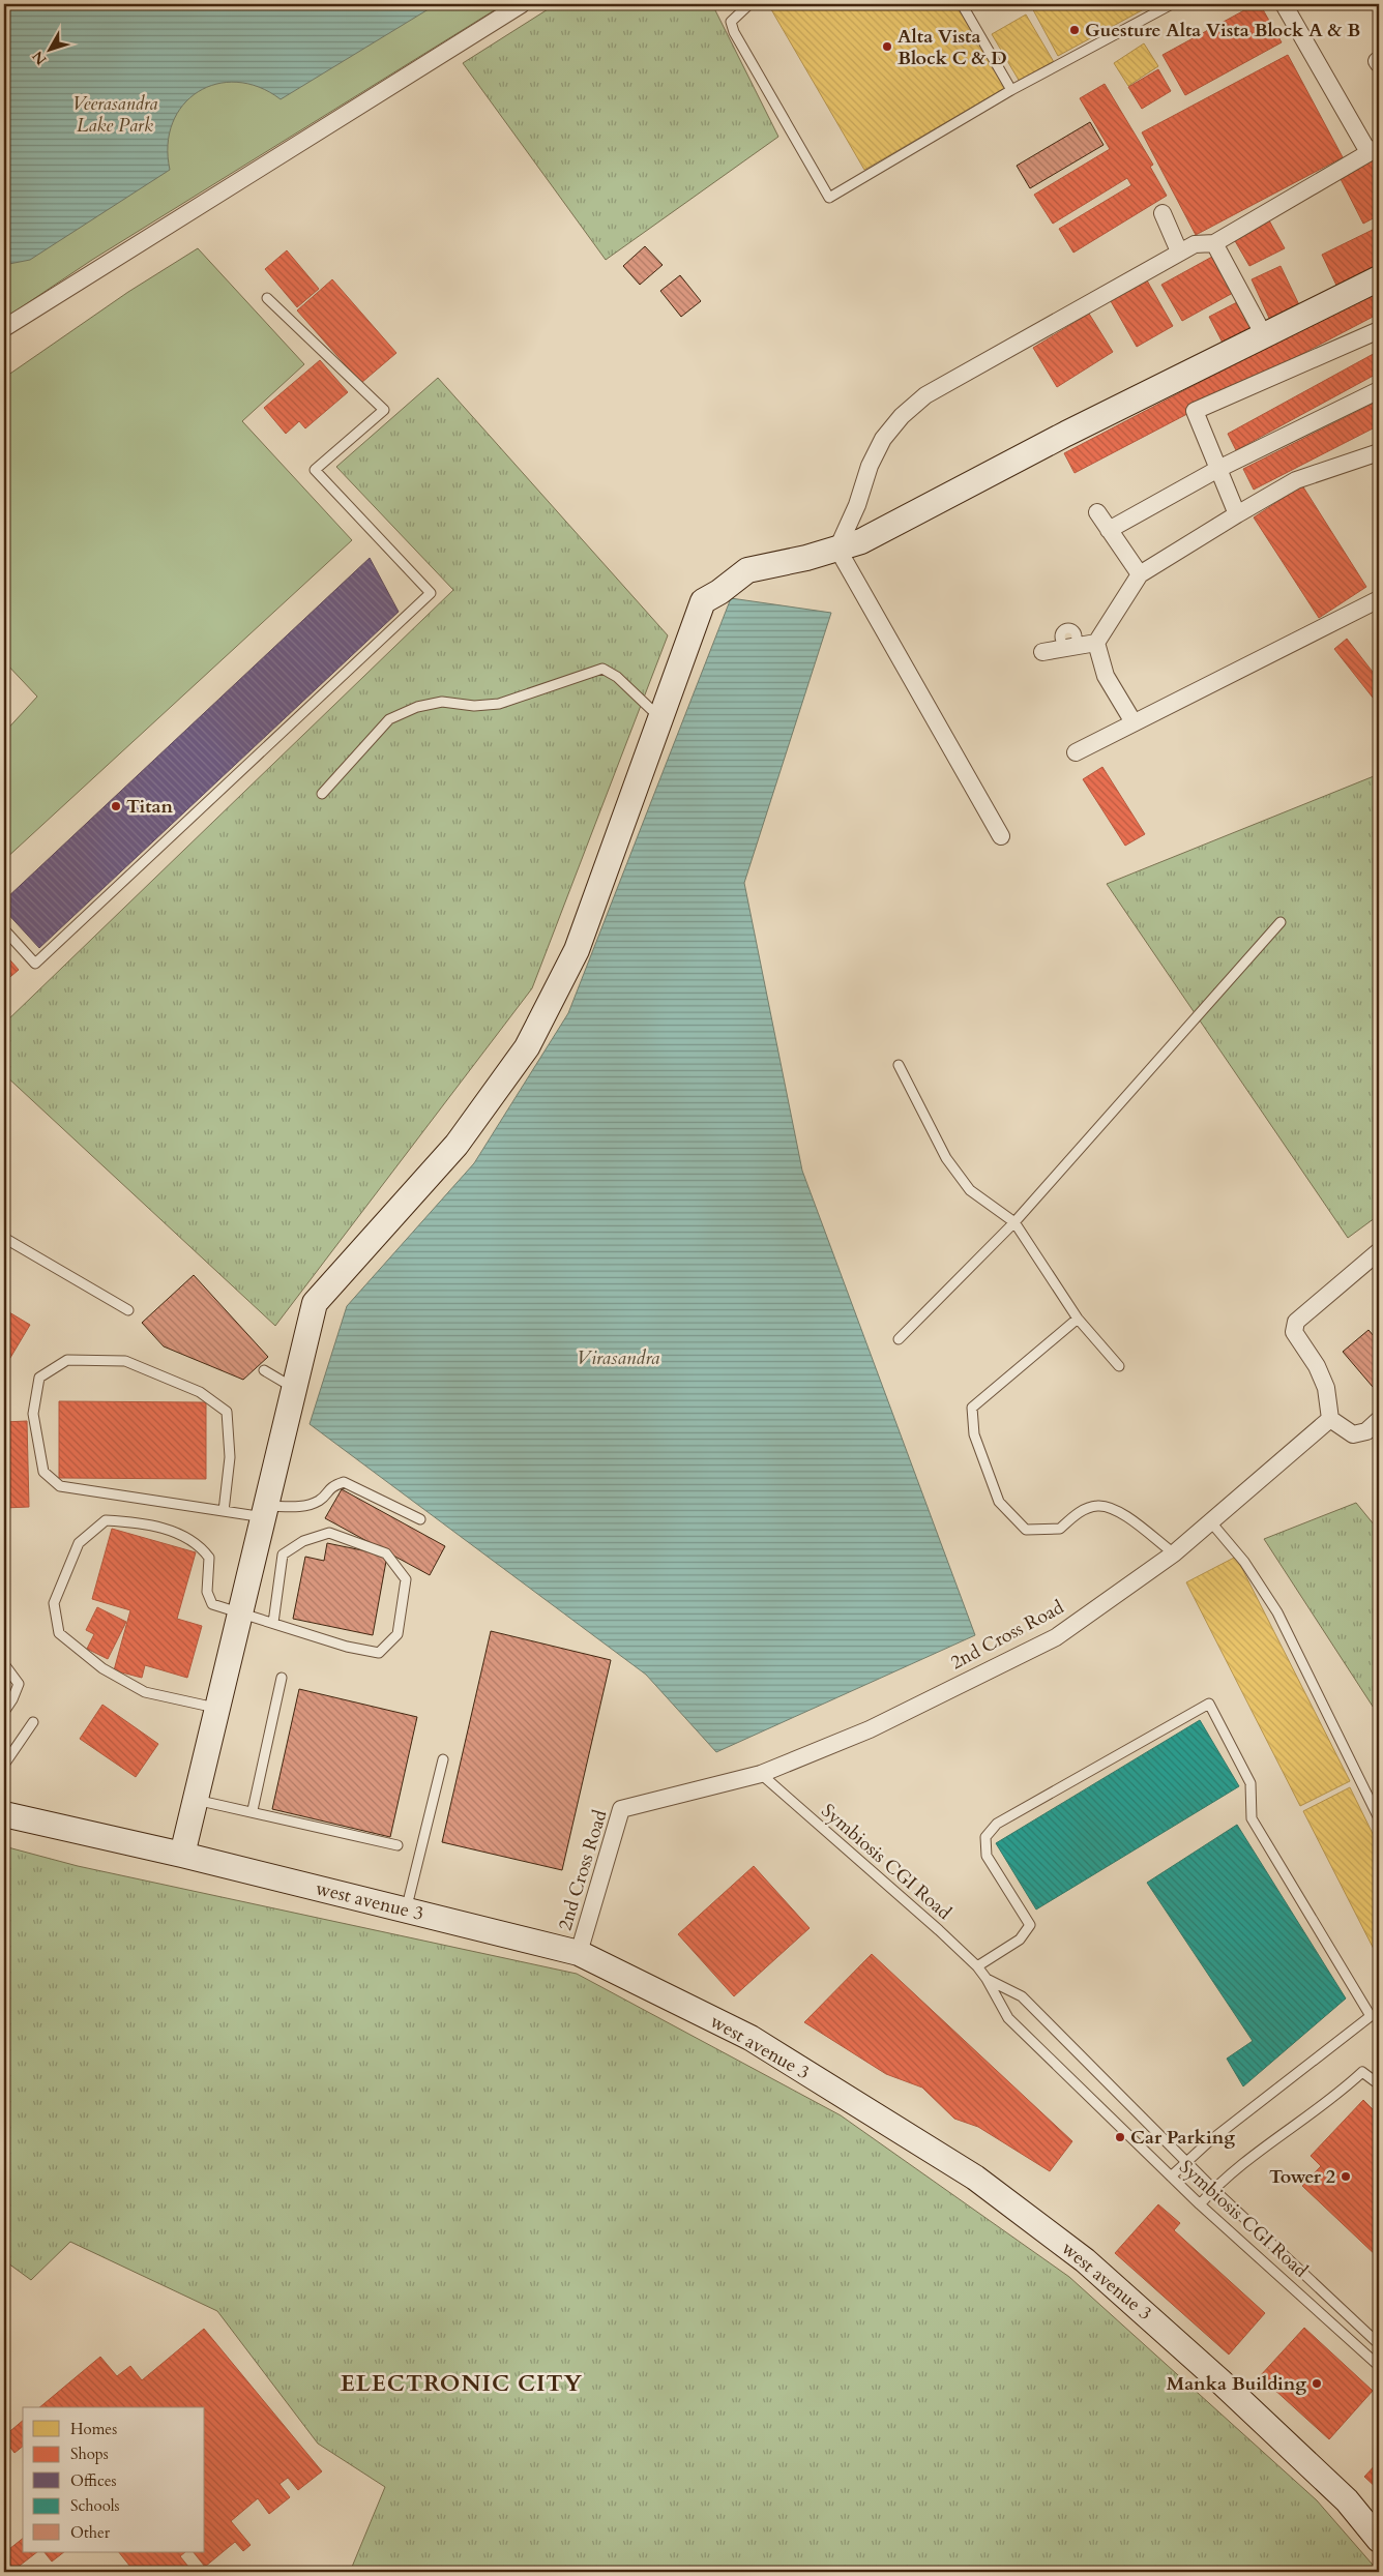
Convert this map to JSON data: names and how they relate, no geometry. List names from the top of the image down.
{
  "streets": {
    "street": ["2nd Cross Road", "west avenue 3"],
    "lane": ["Symbiosis CGI Road"]
  },
  "crossings": [
    ["2nd Cross Road", "Symbiosis CGI Road"],
    ["2nd Cross Road", "west avenue 3"]
  ],
  "districts": ["ELECTRONIC CITY"],
  "water": ["Virasandra"],
  "parks": ["Veerasandra Lake Park"],
  "places": [
    "Guesture Alta Vista Block A & B",
    "Alta Vista Block C & D",
    "Titan",
    "Car Parking",
    "Tower 2",
    "Manka Building"
  ],
  "legend": [
    "Homes",
    "Shops",
    "Offices",
    "Schools",
    "Other"
  ],
  "north": "bottom left"
}
